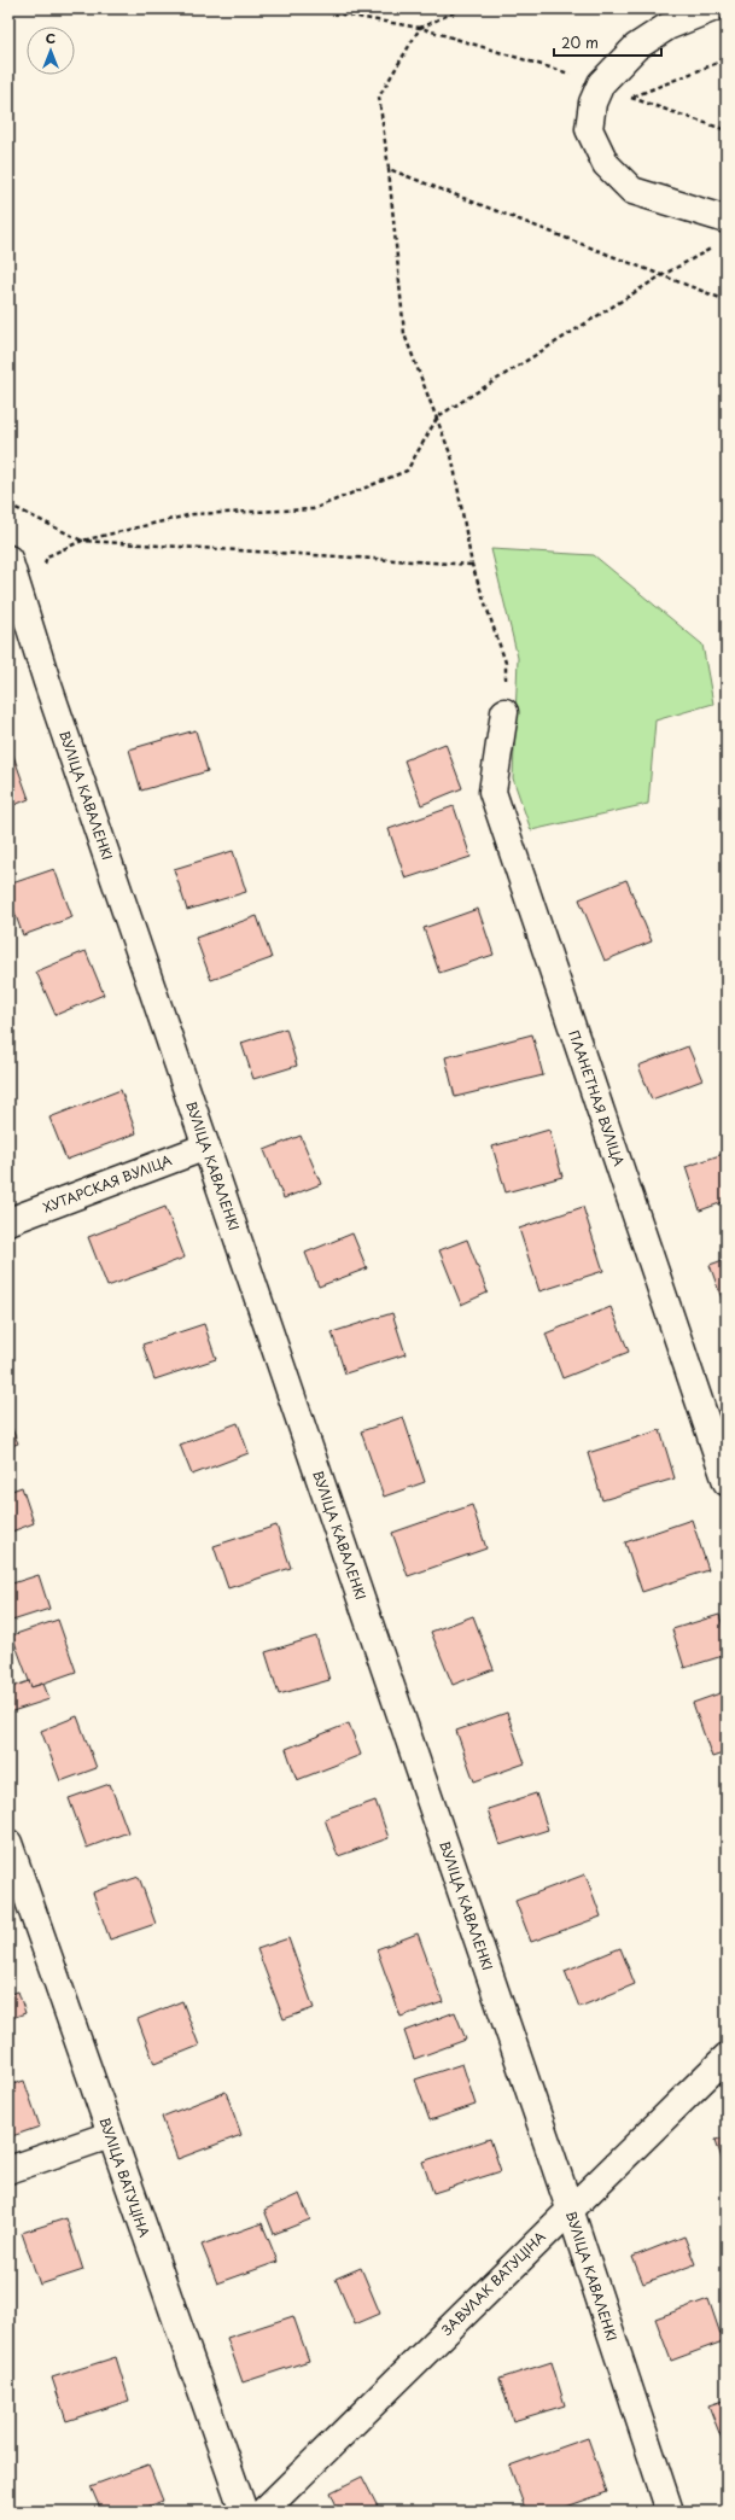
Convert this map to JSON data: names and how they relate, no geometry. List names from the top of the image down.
{
  "streets": {
    "street": [
      "ВУЛІЦА КАВАЛЕНКІ",
      "ПЛАНЕТНАЯ ВУЛІЦА",
      "ХУТАРСКАЯ ВУЛІЦА",
      "ВУЛІЦА ВАТУЦІНА",
      "ЗАВУЛАК ВАТУЦІНА"
    ]
  },
  "crossings": [
    ["ВУЛІЦА КАВАЛЕНКІ", "ХУТАРСКАЯ ВУЛІЦА"],
    ["ВУЛІЦА КАВАЛЕНКІ", "ЗАВУЛАК ВАТУЦІНА"]
  ],
  "scale_bar": "20 m",
  "north": "top"
}
